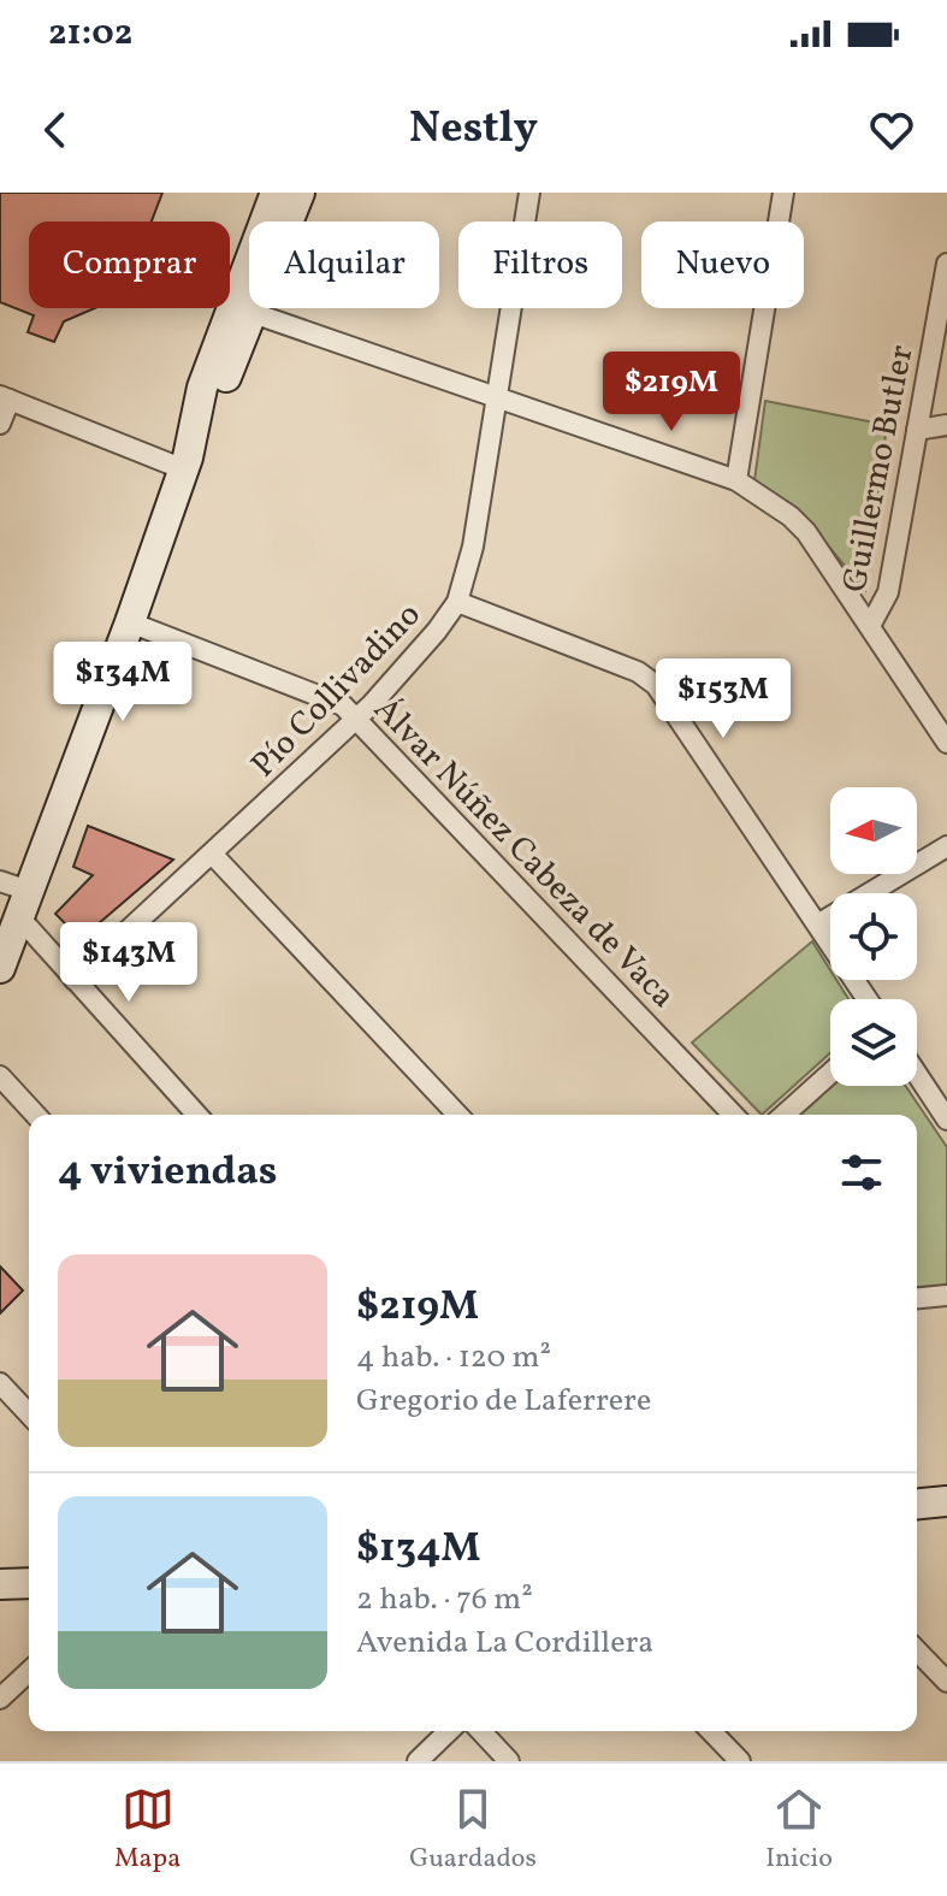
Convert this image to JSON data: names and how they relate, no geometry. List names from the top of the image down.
{
  "streets": {
    "street": ["Guillermo Butler", "Pío Collivadino", "Álvar Núñez Cabeza de Vaca"]
  },
  "crossings": [
    ["Pío Collivadino", "Álvar Núñez Cabeza de Vaca"]
  ],
  "north": "left",
  "page": {
    "status": "21:02",
    "header": "Nestly",
    "chip": [
      "Comprar",
      "Alquilar",
      "Filtros",
      "Nuevo"
    ],
    "price": [
      "$219M",
      "$134M",
      "$153M",
      "$143M"
    ],
    "heading": "4 viviendas",
    "list": [
      {
        "name": "$219M",
        "note": "4 hab. · 120 m² · Gregorio de Laferrere"
      },
      {
        "name": "$134M",
        "note": "2 hab. · 76 m² · Avenida La Cordillera"
      }
    ],
    "tabs": ["Mapa", "Guardados", "Inicio"]
  }
}
